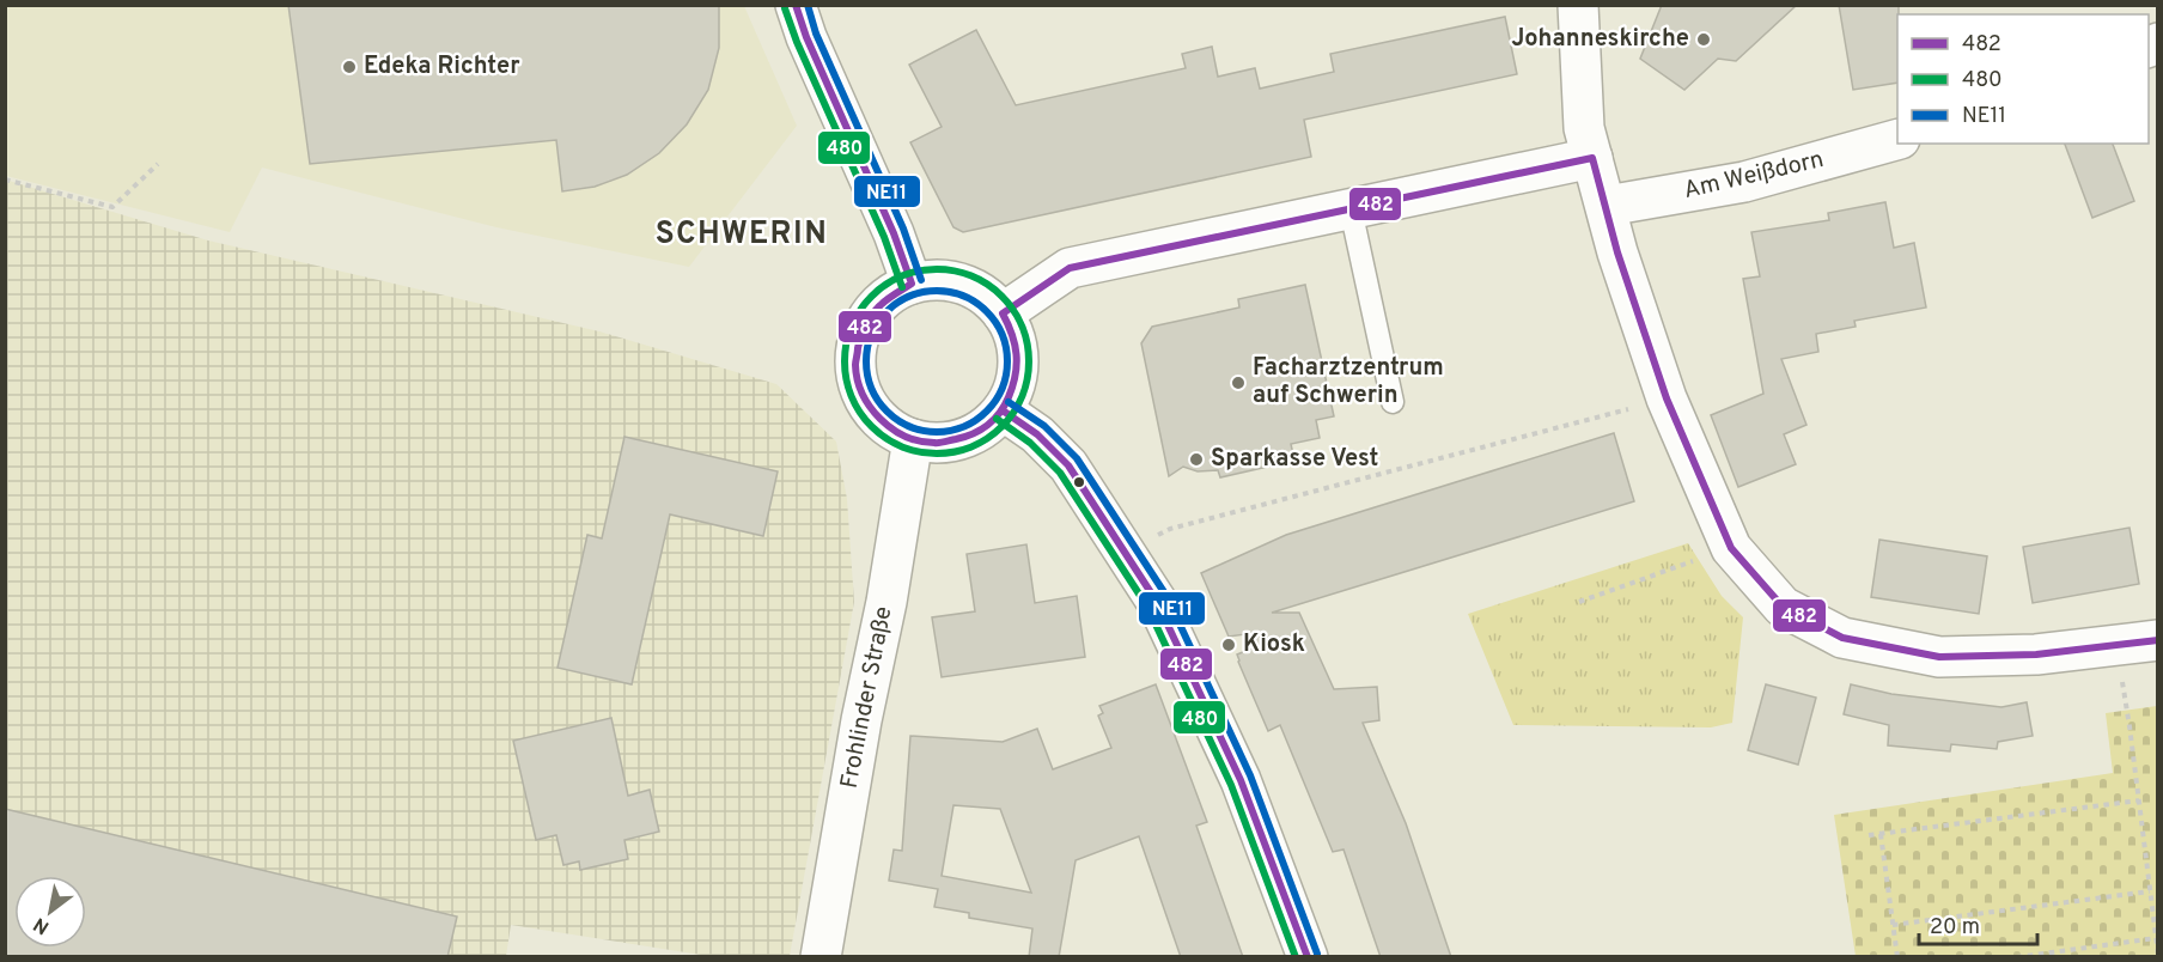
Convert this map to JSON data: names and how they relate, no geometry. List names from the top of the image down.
{
  "streets": {
    "street": ["Am Weißdorn", "Frohlinder Straße"]
  },
  "districts": ["SCHWERIN"],
  "places": [
    "Johanneskirche",
    "Edeka Richter",
    "Facharztzentrum auf Schwerin",
    "Sparkasse Vest",
    "Kiosk"
  ],
  "lines": ["transit line 482", "transit line NE11", "transit line 480"],
  "legend": ["482", "480", "NE11"],
  "scale_bar": "20 m",
  "north": "bottom left"
}
